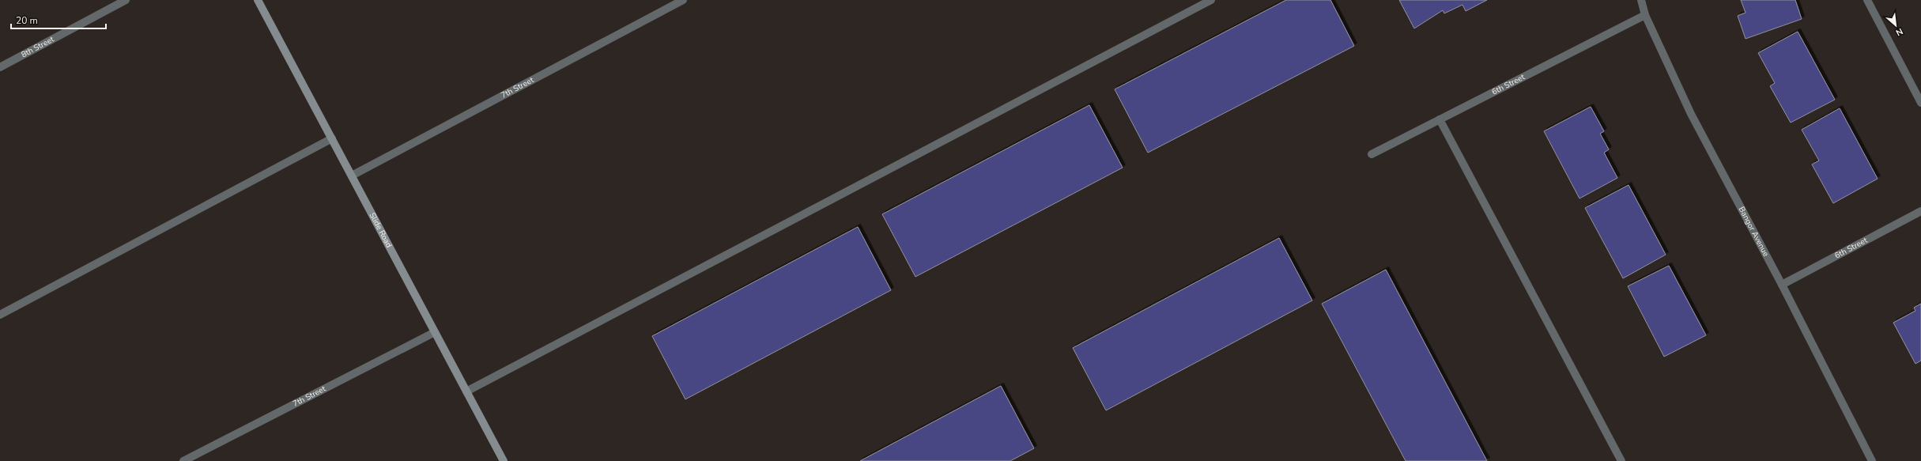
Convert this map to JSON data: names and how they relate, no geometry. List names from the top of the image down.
{
  "streets": {
    "main road": ["Slide Road"],
    "street": [
      "8th Street",
      "6th Street",
      "7th Street",
      "Bangor Avenue"
    ]
  },
  "crossings": [
    ["6th Street", "Bangor Avenue"],
    ["7th Street", "Slide Road"]
  ],
  "scale_bar": "20 m",
  "north": "bottom right"
}
